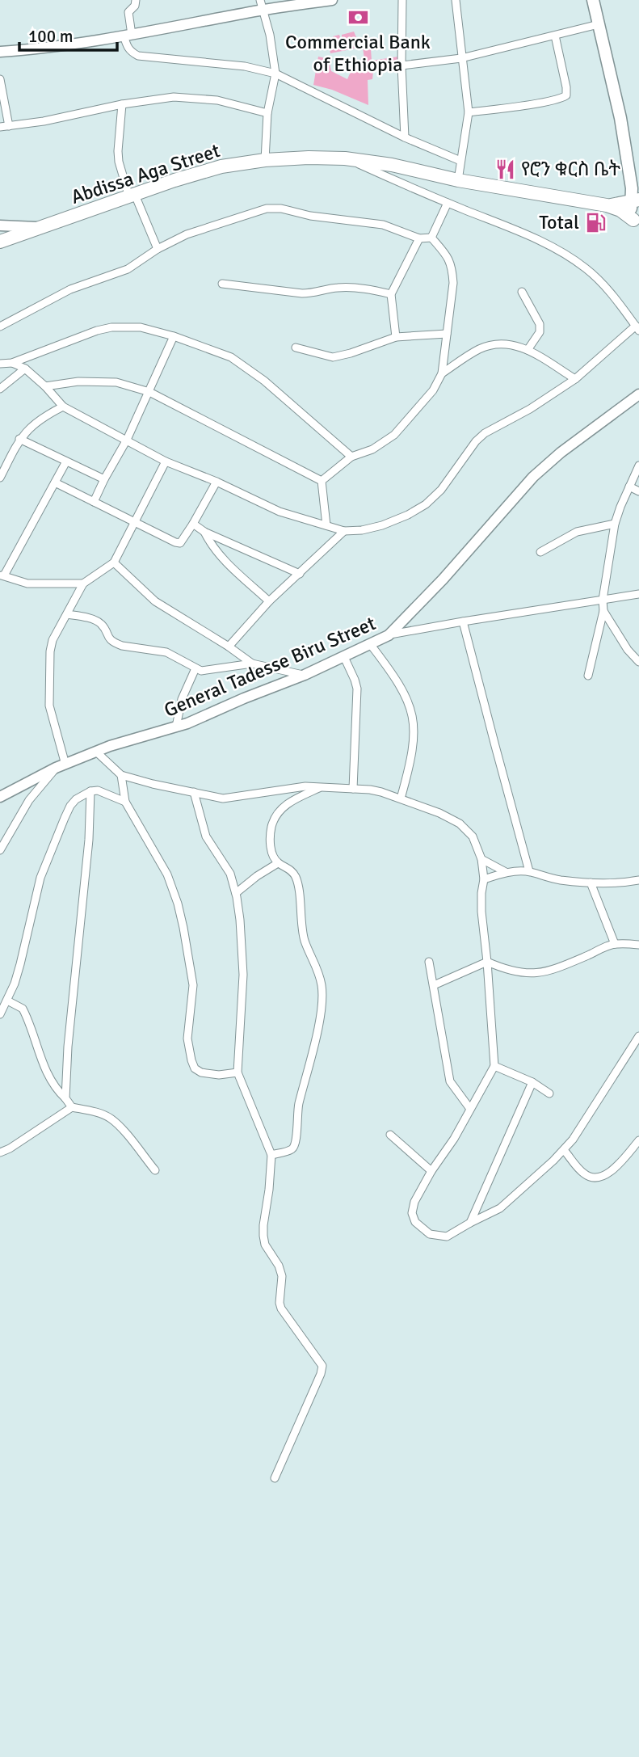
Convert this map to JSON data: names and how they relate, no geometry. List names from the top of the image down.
{
  "streets": {
    "highway": ["Abdissa Aga Street"],
    "street": ["General Tadesse Biru Street"]
  },
  "places": {
    "bank": ["Commercial Bank of Ethiopia"],
    "restaurant": ["የሮን ቁርስ ቤት"],
    "fuel station": ["Total"]
  },
  "scale_bar": "100 m"
}
